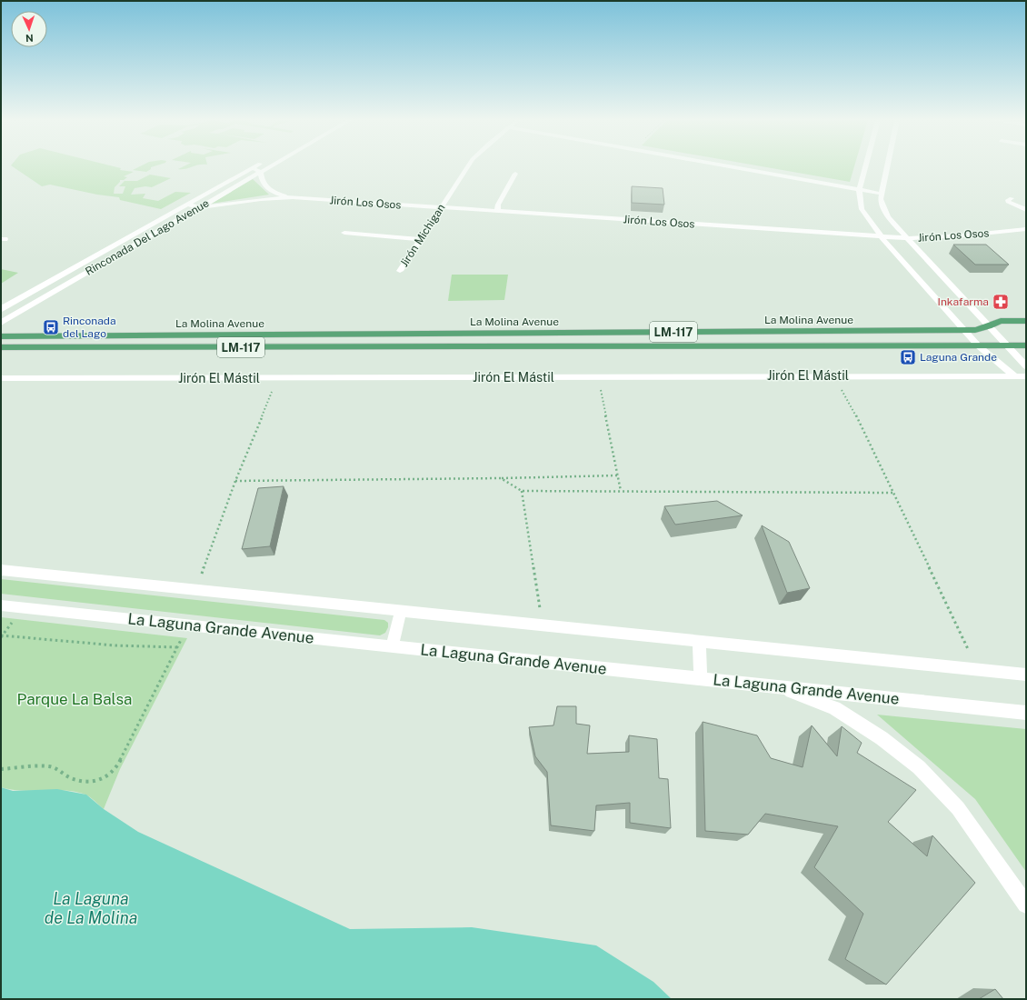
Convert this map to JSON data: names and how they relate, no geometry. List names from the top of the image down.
{
  "streets": {
    "main road": ["La Molina Avenue", "LM-117"],
    "street": [
      "Jirón Los Osos",
      "Jirón Michigan",
      "Rinconada Del Lago Avenue",
      "Jirón El Mástil",
      "La Laguna Grande Avenue"
    ]
  },
  "crossings": [
    ["Jirón Los Osos", "Jirón Michigan"],
    ["Jirón Los Osos", "Rinconada Del Lago Avenue"]
  ],
  "water": ["La Laguna de La Molina"],
  "parks": ["Parque La Balsa"],
  "places": {
    "pharmacy": ["Inkafarma"],
    "bus stop": ["Rinconada del Lago", "Laguna Grande"]
  },
  "north": "bottom"
}
